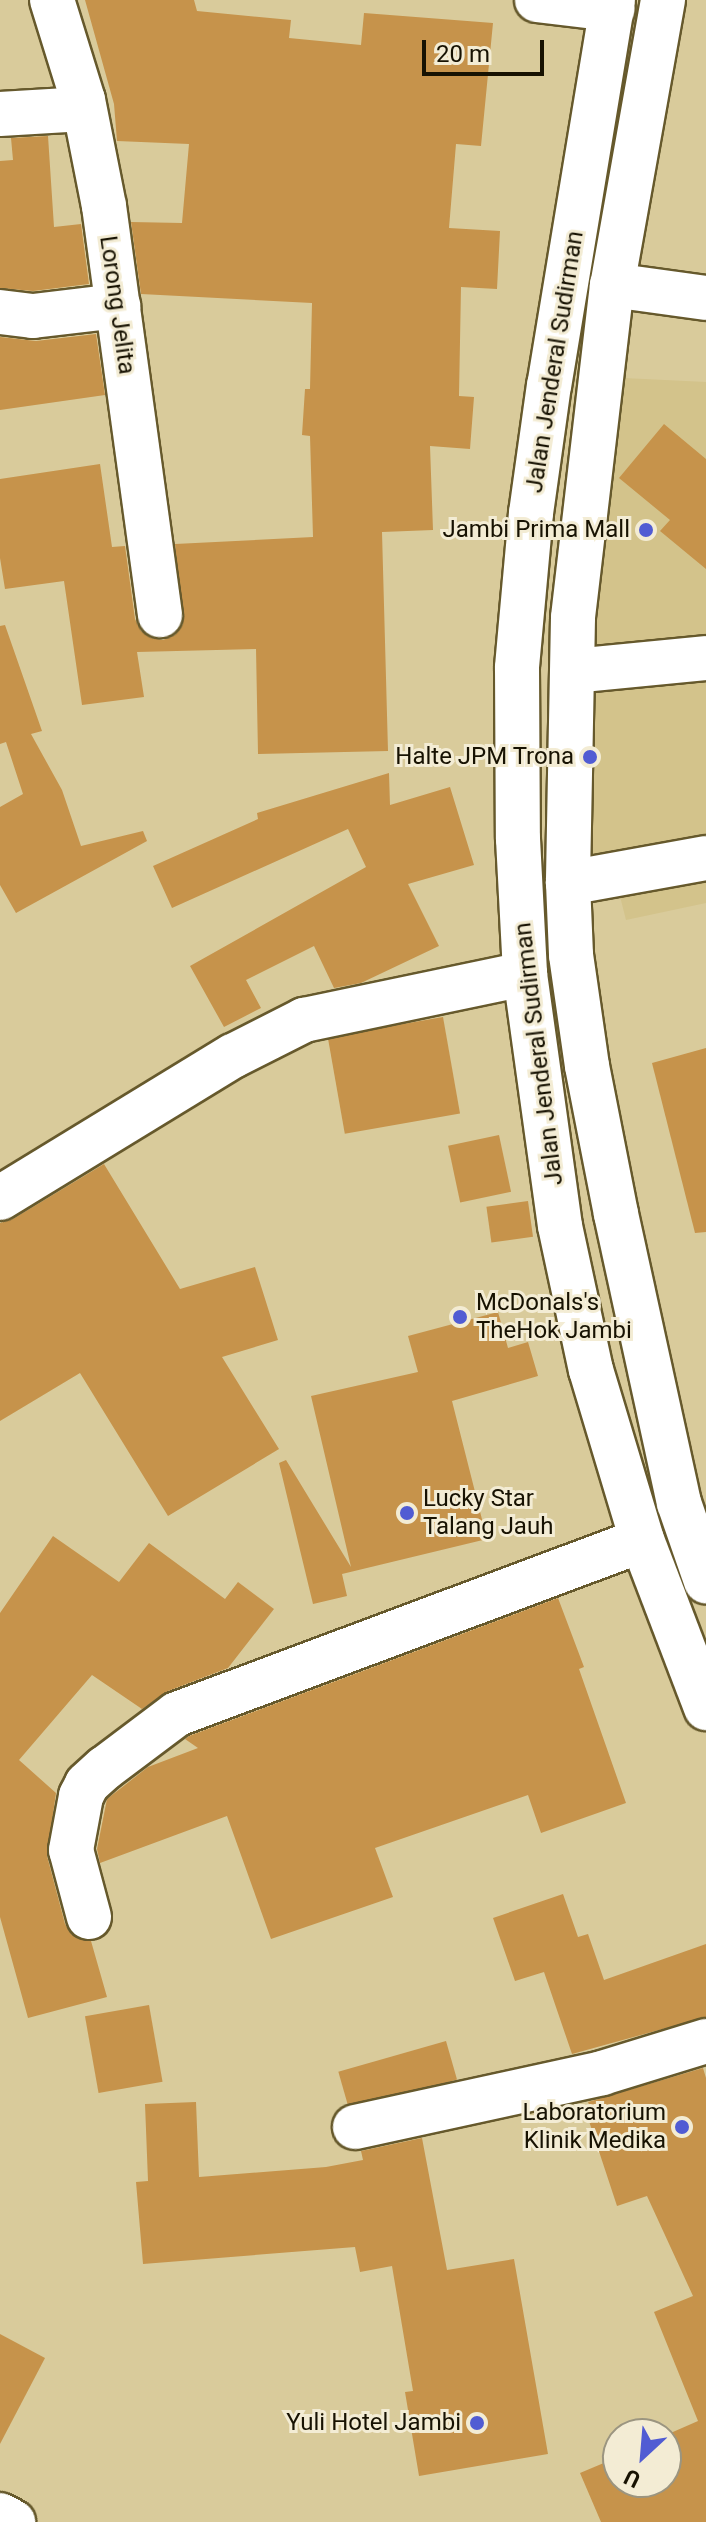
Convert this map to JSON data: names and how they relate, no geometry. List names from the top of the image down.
{
  "streets": {
    "main road": ["Lorong Jelita", "Jalan Jenderal Sudirman"]
  },
  "places": [
    "Jambi Prima Mall",
    "Halte JPM Trona",
    "McDonals's TheHok Jambi",
    "Lucky Star Talang Jauh",
    "Laboratorium Klinik Medika",
    "Yuli Hotel Jambi"
  ],
  "scale_bar": "20 m",
  "north": "bottom left"
}
